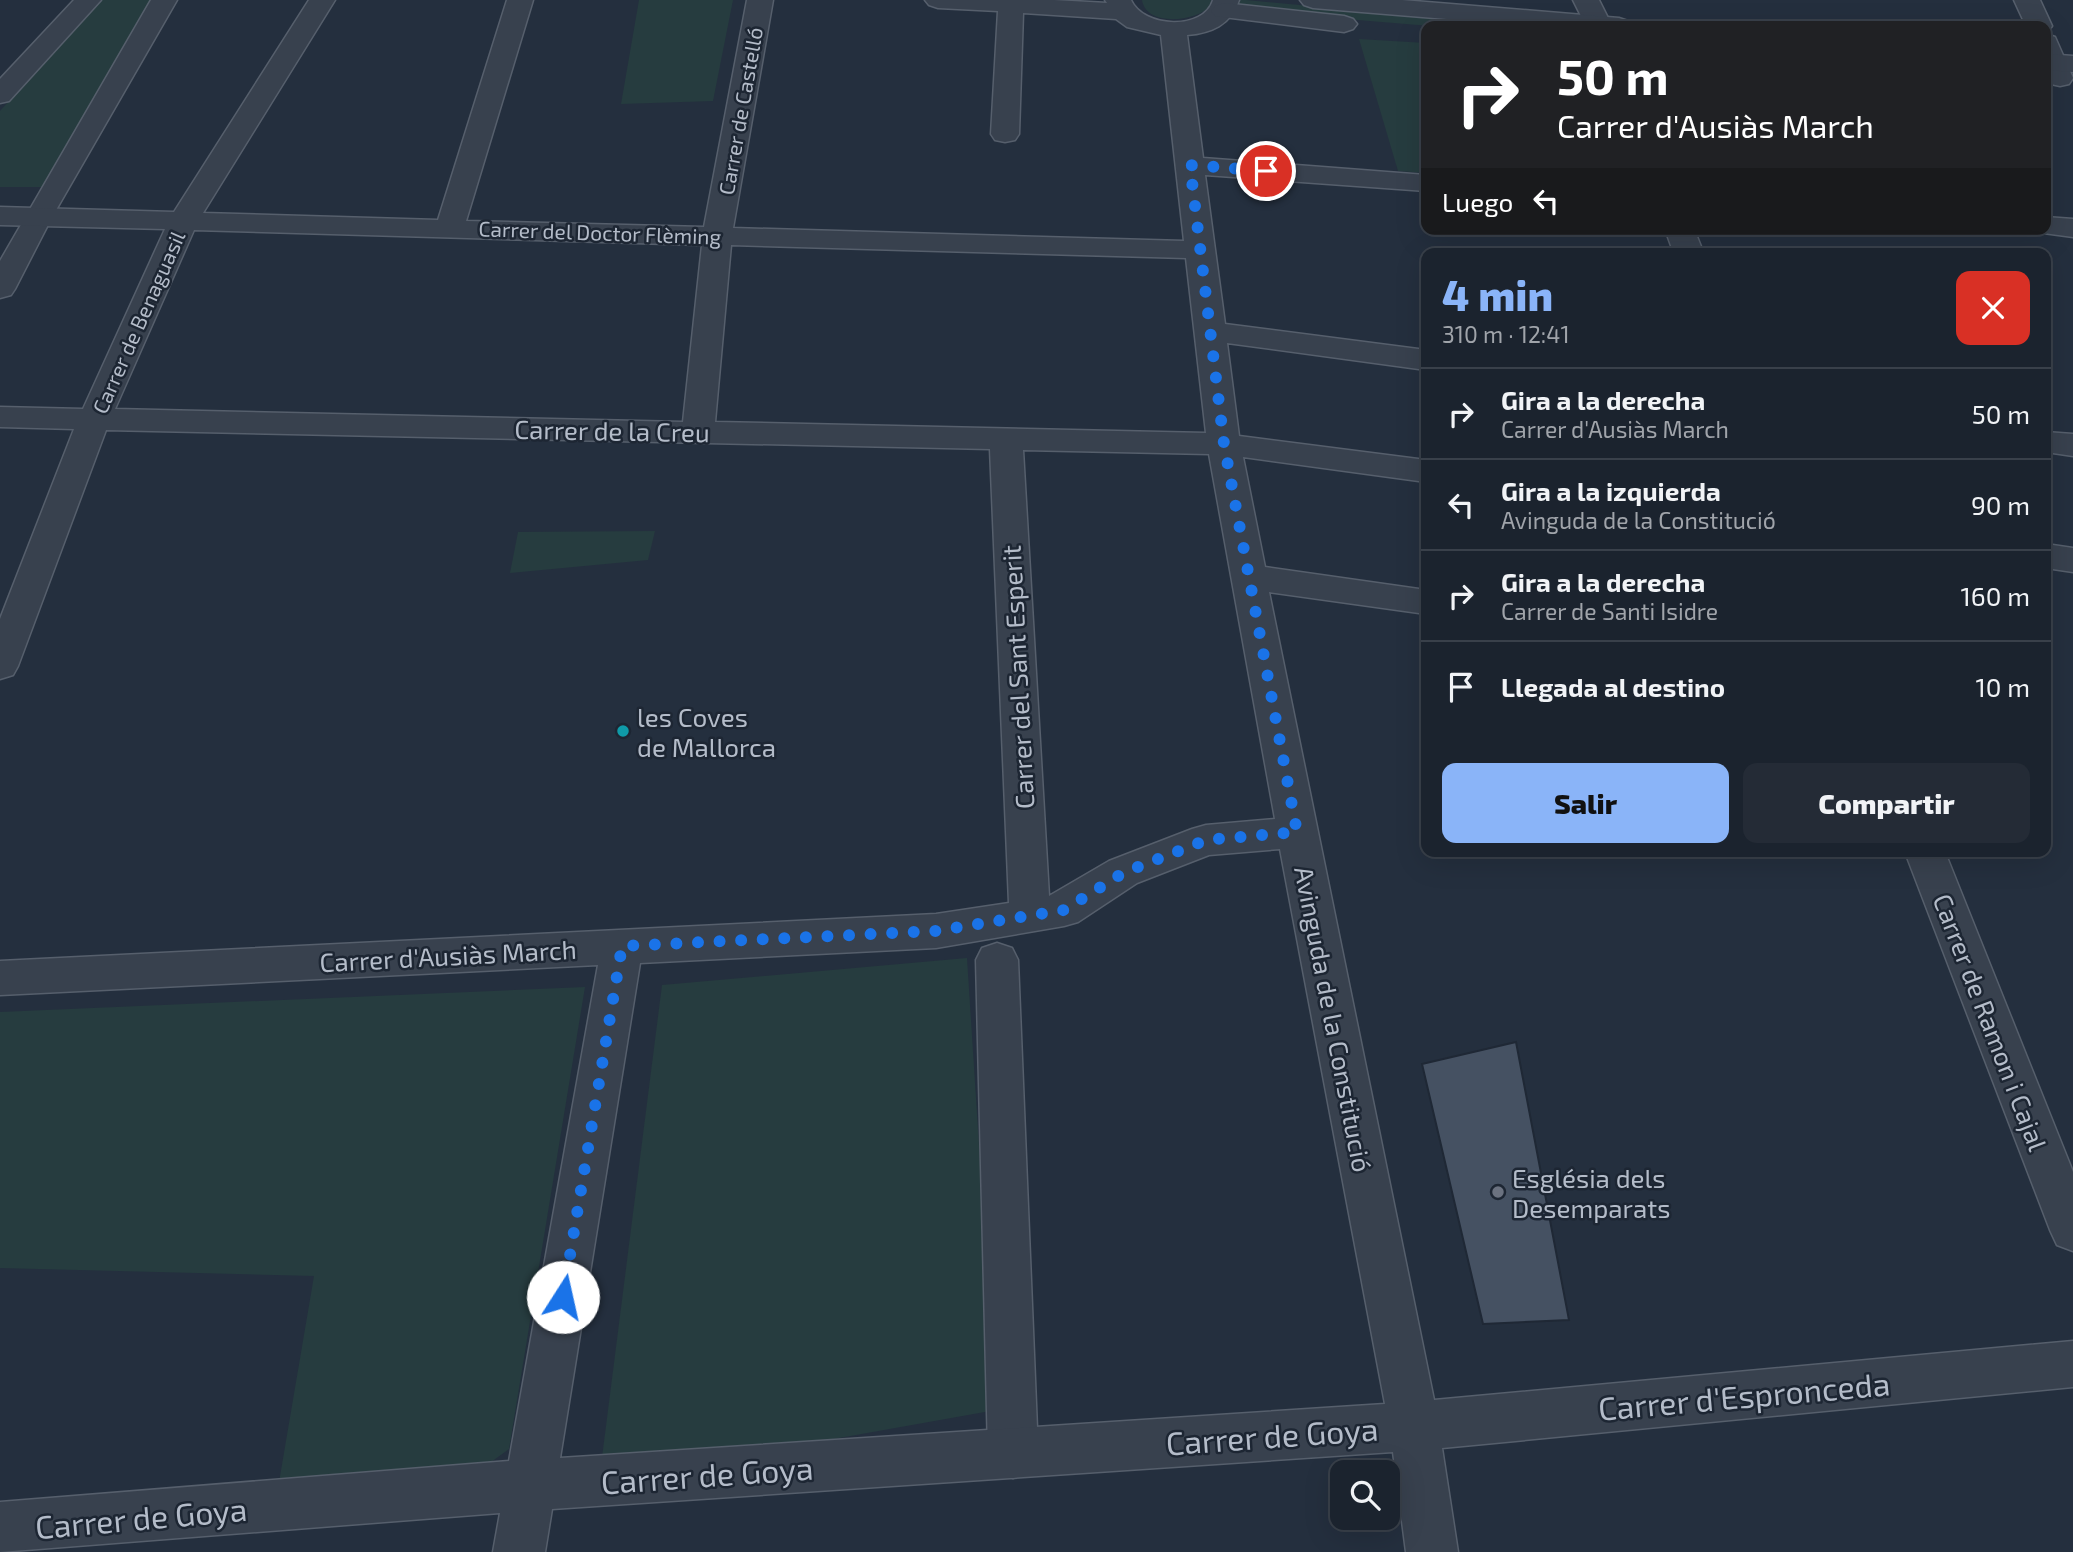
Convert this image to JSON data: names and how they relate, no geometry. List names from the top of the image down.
{
  "streets": {
    "street": [
      "Carrer de Castelló",
      "Carrer del Doctor Flèming",
      "Carrer de Benaguasil",
      "Carrer de la Creu",
      "Carrer del Sant Esperit",
      "Carrer d'Ausiàs March",
      "Avinguda de la Constitució",
      "Carrer de Ramon i Cajal",
      "Carrer d'Espronceda",
      "Carrer de Goya"
    ]
  },
  "crossings": [
    ["Carrer de Castelló", "Carrer del Doctor Flèming"],
    ["Carrer de Castelló", "Carrer de la Creu"],
    ["Carrer del Doctor Flèming", "Carrer de Benaguasil"],
    ["Carrer del Doctor Flèming", "Avinguda de la Constitució"],
    ["Carrer de Benaguasil", "Carrer de la Creu"],
    ["Carrer de la Creu", "Carrer del Sant Esperit"],
    ["Carrer de la Creu", "Avinguda de la Constitució"],
    ["Carrer del Sant Esperit", "Carrer d'Ausiàs March"],
    ["Carrer d'Ausiàs March", "Avinguda de la Constitució"],
    ["Avinguda de la Constitució", "Carrer d'Espronceda"],
    ["Avinguda de la Constitució", "Carrer de Goya"],
    ["Carrer d'Espronceda", "Carrer de Goya"]
  ],
  "places": ["les Coves de Mallorca", "Església dels Desemparats"],
  "page": {
    "turn": ["50 m", "Carrer d'Ausiàs March"],
    "then": "Luego",
    "heading": ["4 min", "310 m · 12:41"],
    "list": [
      {
        "name": "Gira a la derecha",
        "note": "Carrer d'Ausiàs March",
        "value": "50 m"
      },
      {
        "name": "Gira a la izquierda",
        "note": "Avinguda de la Constitució",
        "value": "90 m"
      },
      {
        "name": "Gira a la derecha",
        "note": "Carrer de Santi Isidre",
        "value": "160 m"
      },
      {
        "name": "Llegada al destino",
        "value": "10 m"
      }
    ],
    "buttons": ["Salir", "Compartir"]
  }
}
